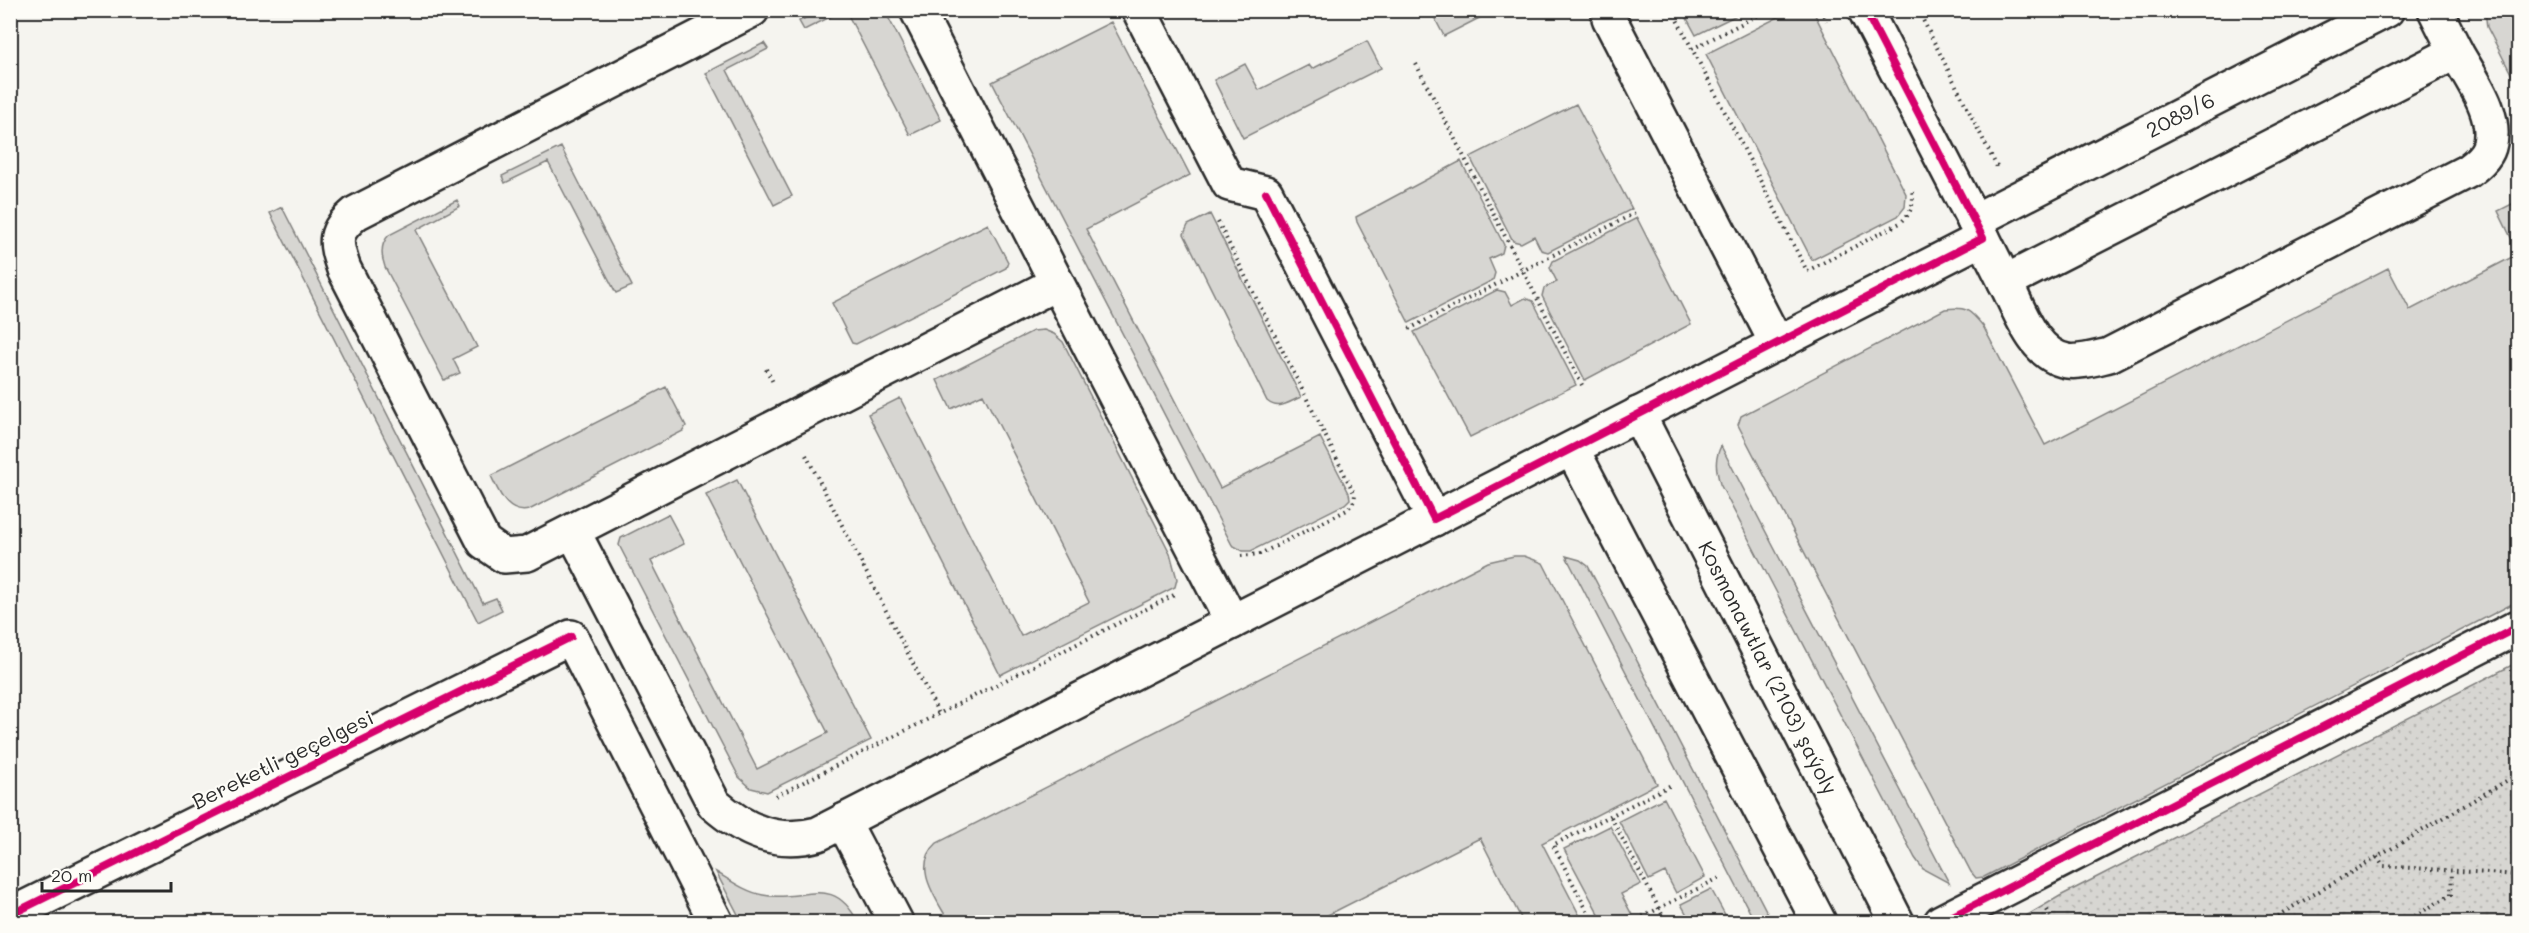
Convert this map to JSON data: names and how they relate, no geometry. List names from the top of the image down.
{
  "streets": {
    "street": ["2089/6", "Kosmonawtlar (2103) şaýoly", "Bereketli geçelgesi"]
  },
  "crossings": [
    ["2089/6", "Kosmonawtlar (2103) şaýoly"]
  ],
  "scale_bar": "20 m"
}
